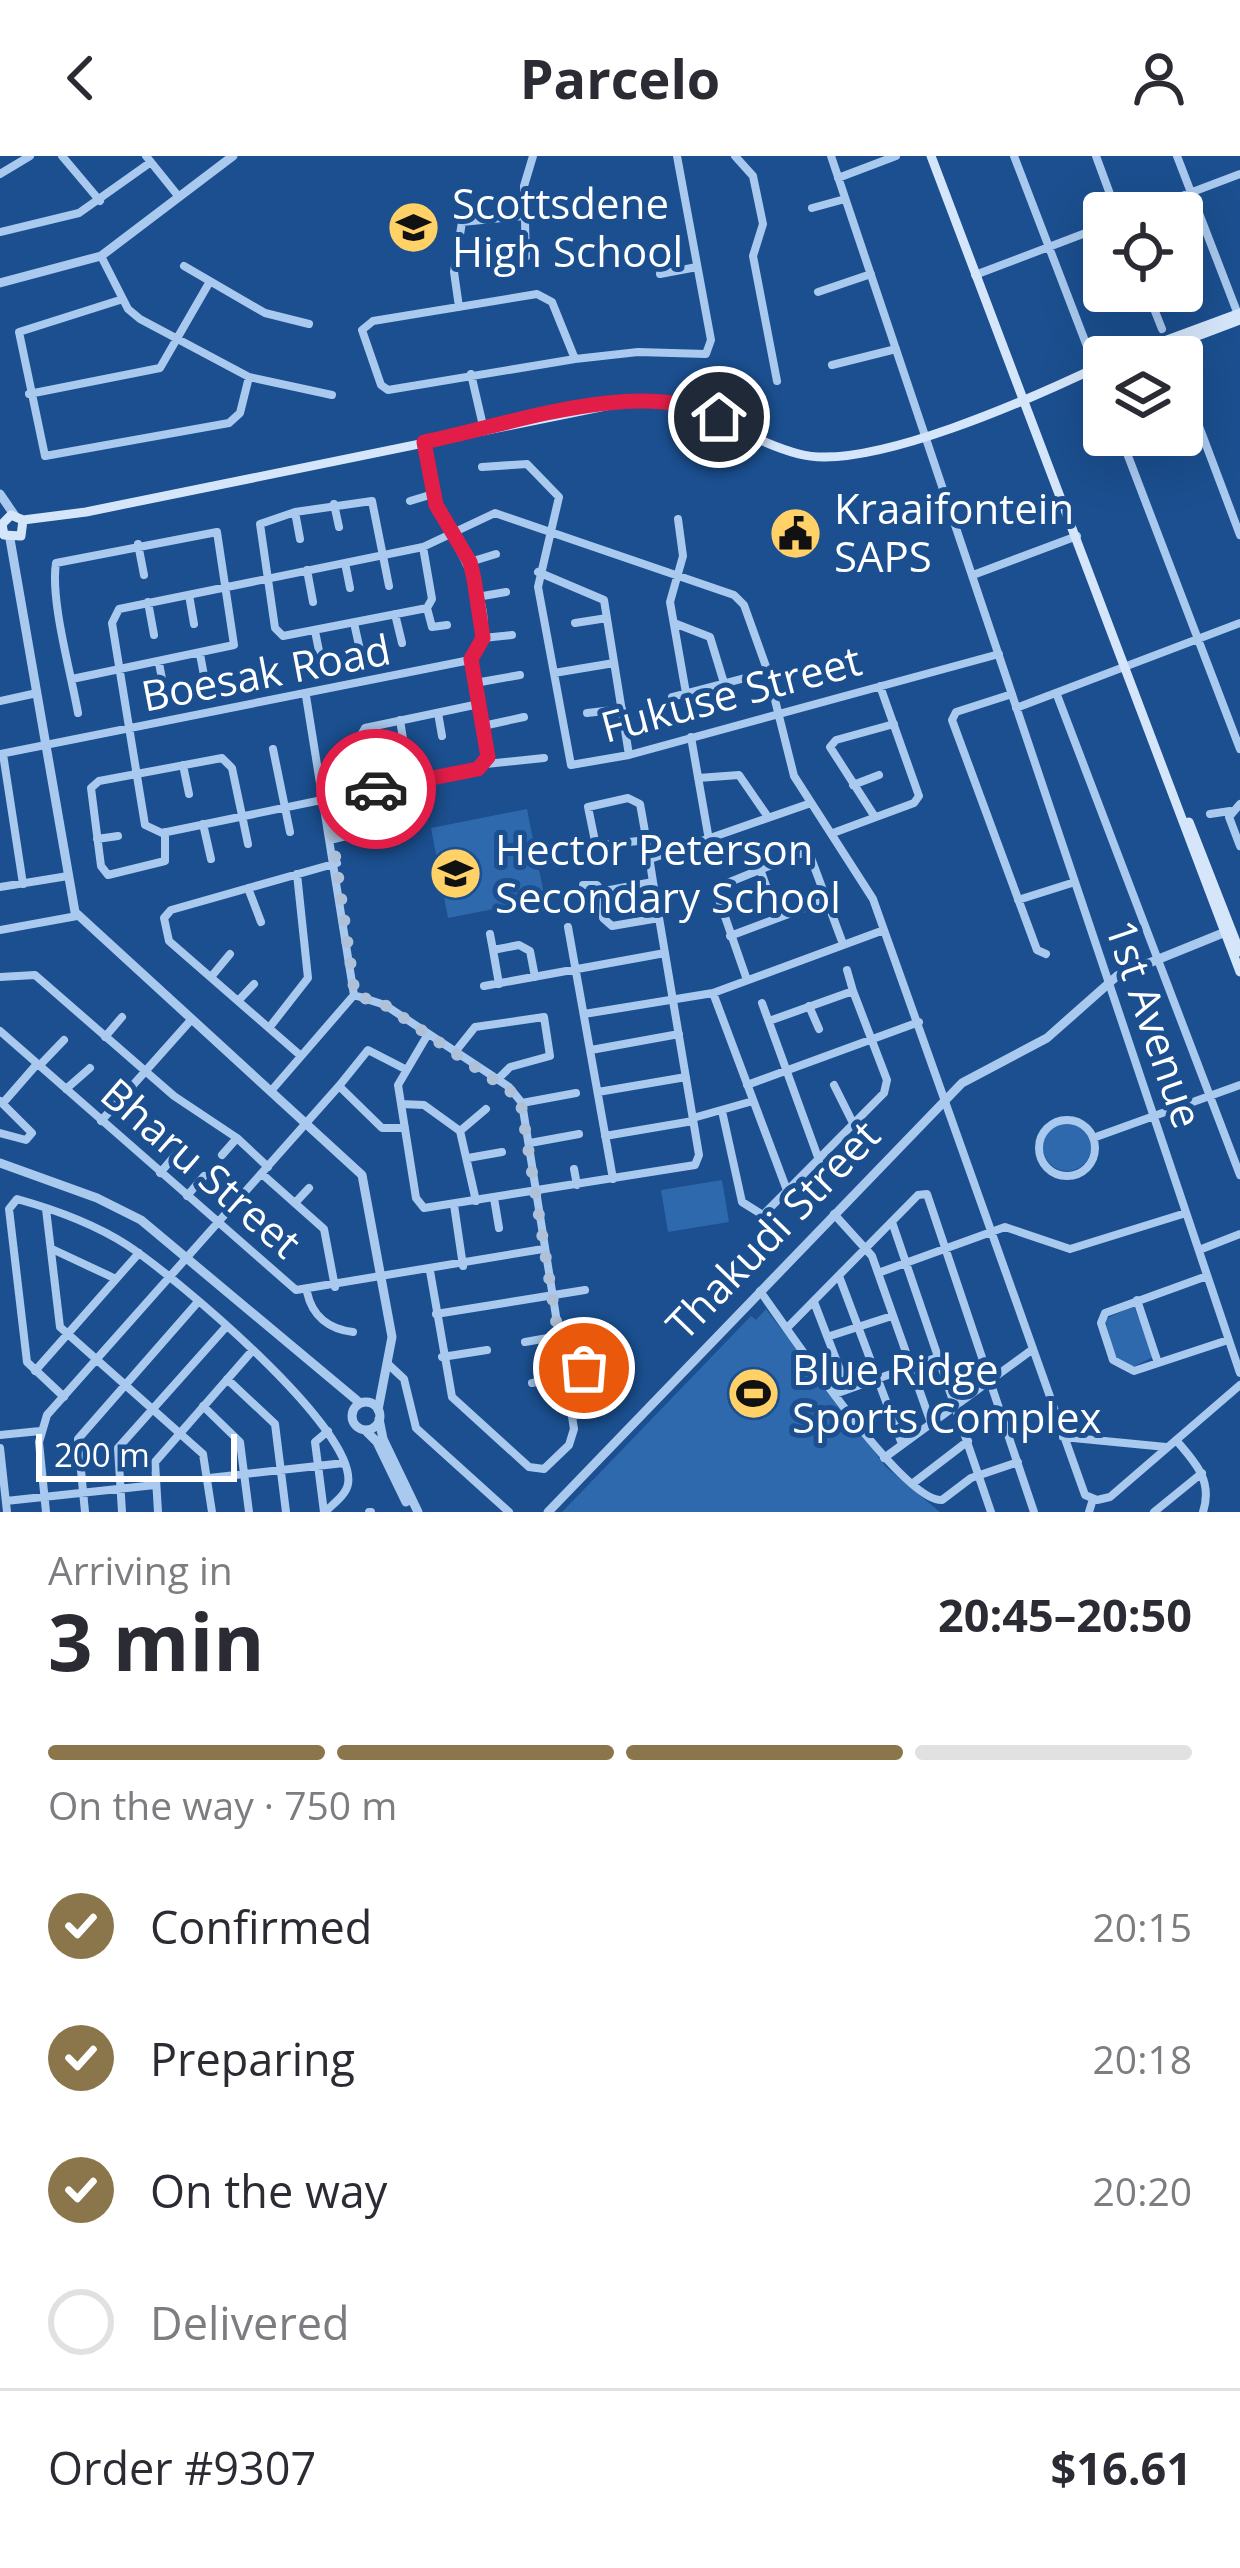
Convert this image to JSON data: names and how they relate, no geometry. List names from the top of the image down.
{
  "streets": {
    "street": [
      "Boesak Road",
      "Fukuse Street",
      "1st Avenue",
      "Bharu Street",
      "Thakudi Street"
    ]
  },
  "crossings": [
    ["Fukuse Street", "1st Avenue"],
    ["1st Avenue", "Thakudi Street"]
  ],
  "places": {
    "school or university": ["Scottsdene High School", "Hector Peterson Secondary School"],
    "public building": ["Kraaifontein SAPS"],
    "sports": ["Blue Ridge Sports Complex"]
  },
  "scale_bar": "200 m",
  "page": {
    "header": "Parcelo",
    "scale": "200 m",
    "heading": ["3 min", "Arriving in", "20:45–20:50"],
    "panel": ["Order #9307", "$16.61"],
    "bar": "On the way · 750 m",
    "list": [
      ["Confirmed", "20:15"],
      ["Preparing", "20:18"],
      ["On the way", "20:20"],
      "Delivered"
    ]
  }
}
